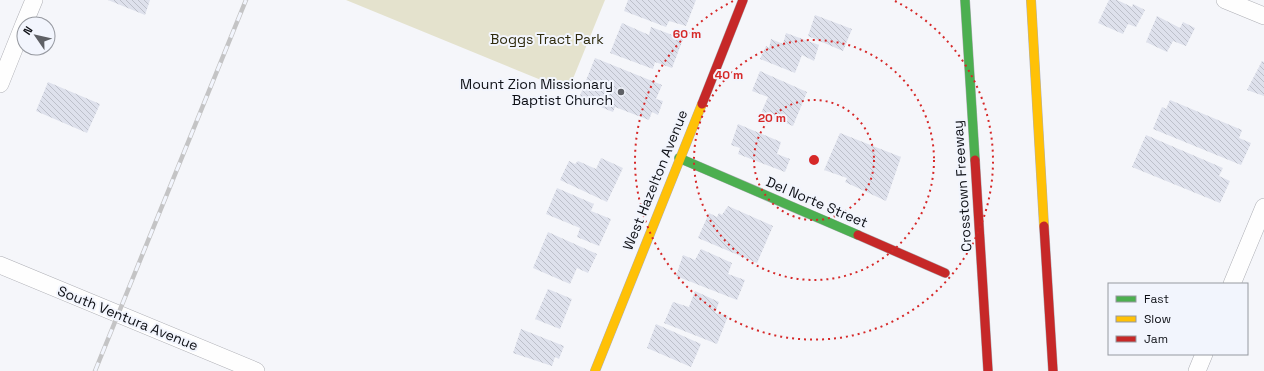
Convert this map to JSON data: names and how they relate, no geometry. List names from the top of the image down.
{
  "streets": {
    "main road": ["West Hazelton Avenue", "Crosstown Freeway", "Del Norte Street"],
    "street": ["South Ventura Avenue"]
  },
  "crossings": [
    ["West Hazelton Avenue", "Del Norte Street"]
  ],
  "parks": ["Boggs Tract Park"],
  "places": ["Mount Zion Missionary Baptist Church"],
  "legend": ["Fast", "Slow", "Jam"],
  "north": "top left",
  "rings": ["60 m", "40 m", "20 m"]
}
